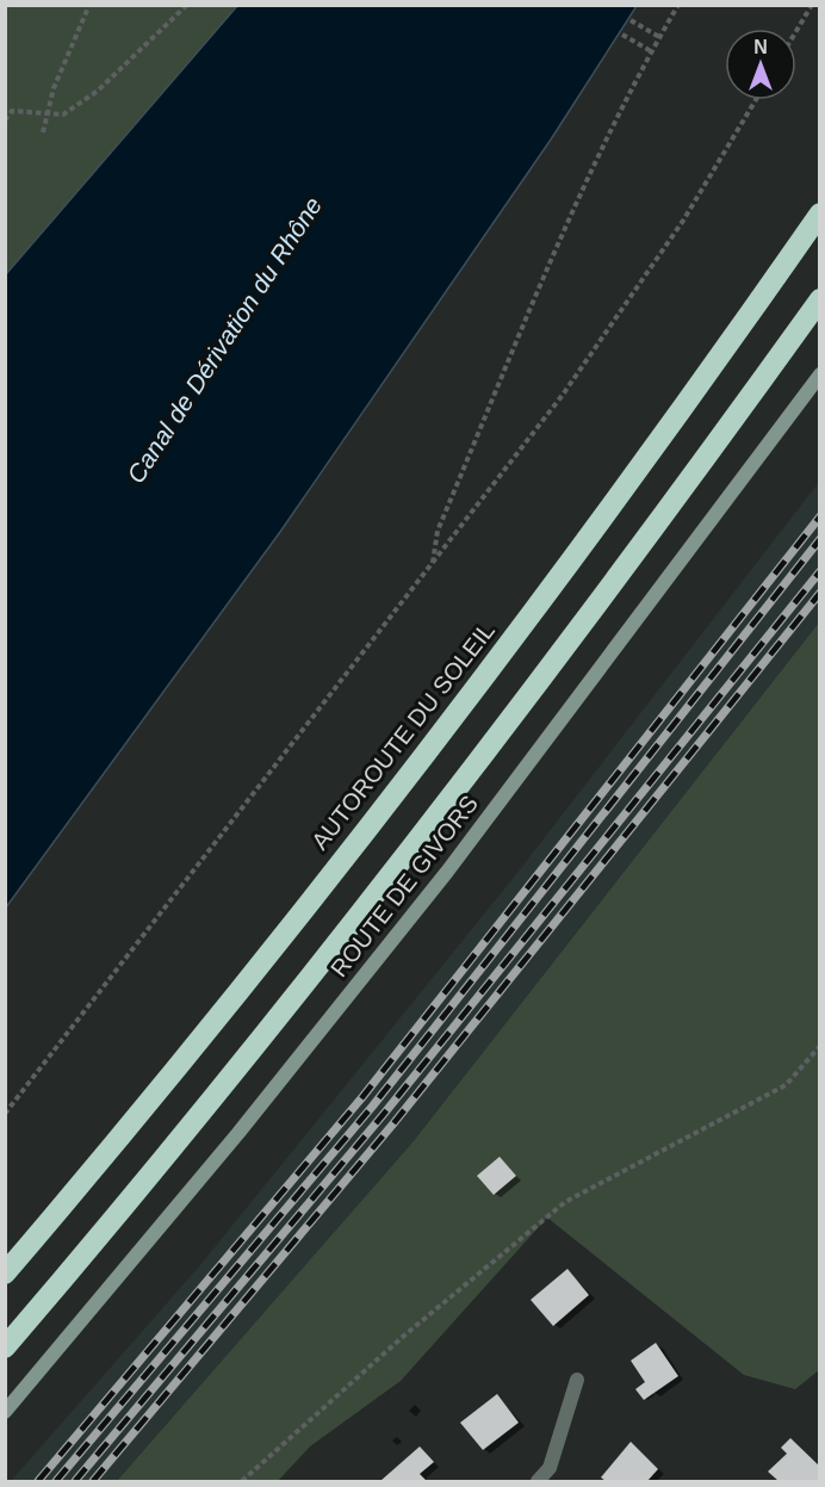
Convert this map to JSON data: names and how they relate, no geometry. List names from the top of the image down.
{
  "streets": {
    "highway": ["AUTOROUTE DU SOLEIL"],
    "main road": ["ROUTE DE GIVORS"]
  },
  "water": ["Canal de Dérivation du Rhône"],
  "north": "top"
}
